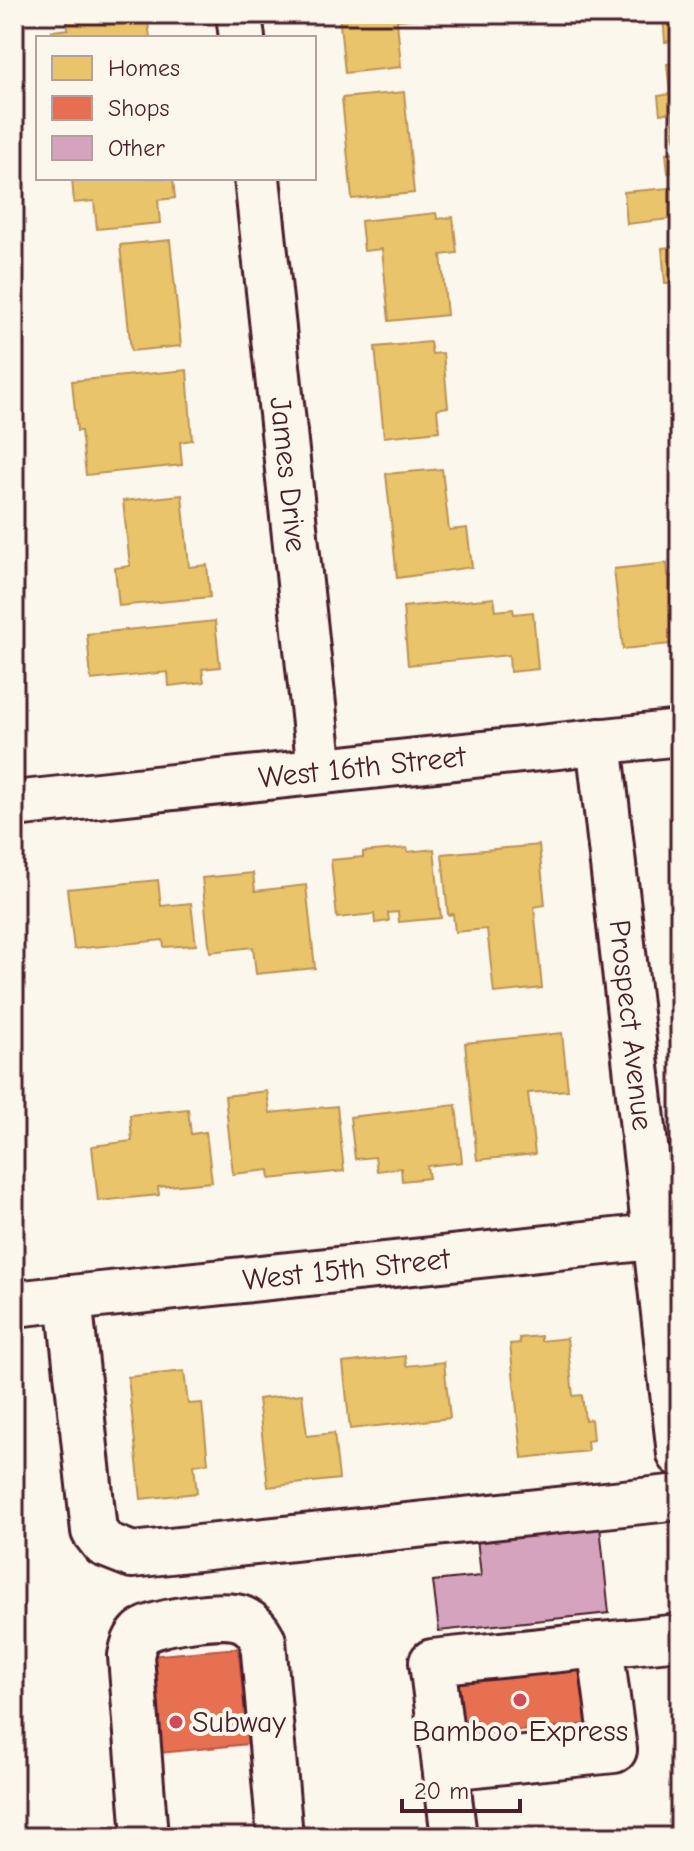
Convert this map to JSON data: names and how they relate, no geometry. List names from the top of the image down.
{
  "streets": {
    "street": [
      "James Drive",
      "West 16th Street",
      "Prospect Avenue",
      "West 15th Street"
    ]
  },
  "crossings": [
    ["James Drive", "West 16th Street"],
    ["West 16th Street", "Prospect Avenue"],
    ["Prospect Avenue", "West 15th Street"]
  ],
  "places": ["Bamboo Express", "Subway"],
  "legend": ["Homes", "Shops", "Other"],
  "scale_bar": "20 m"
}
